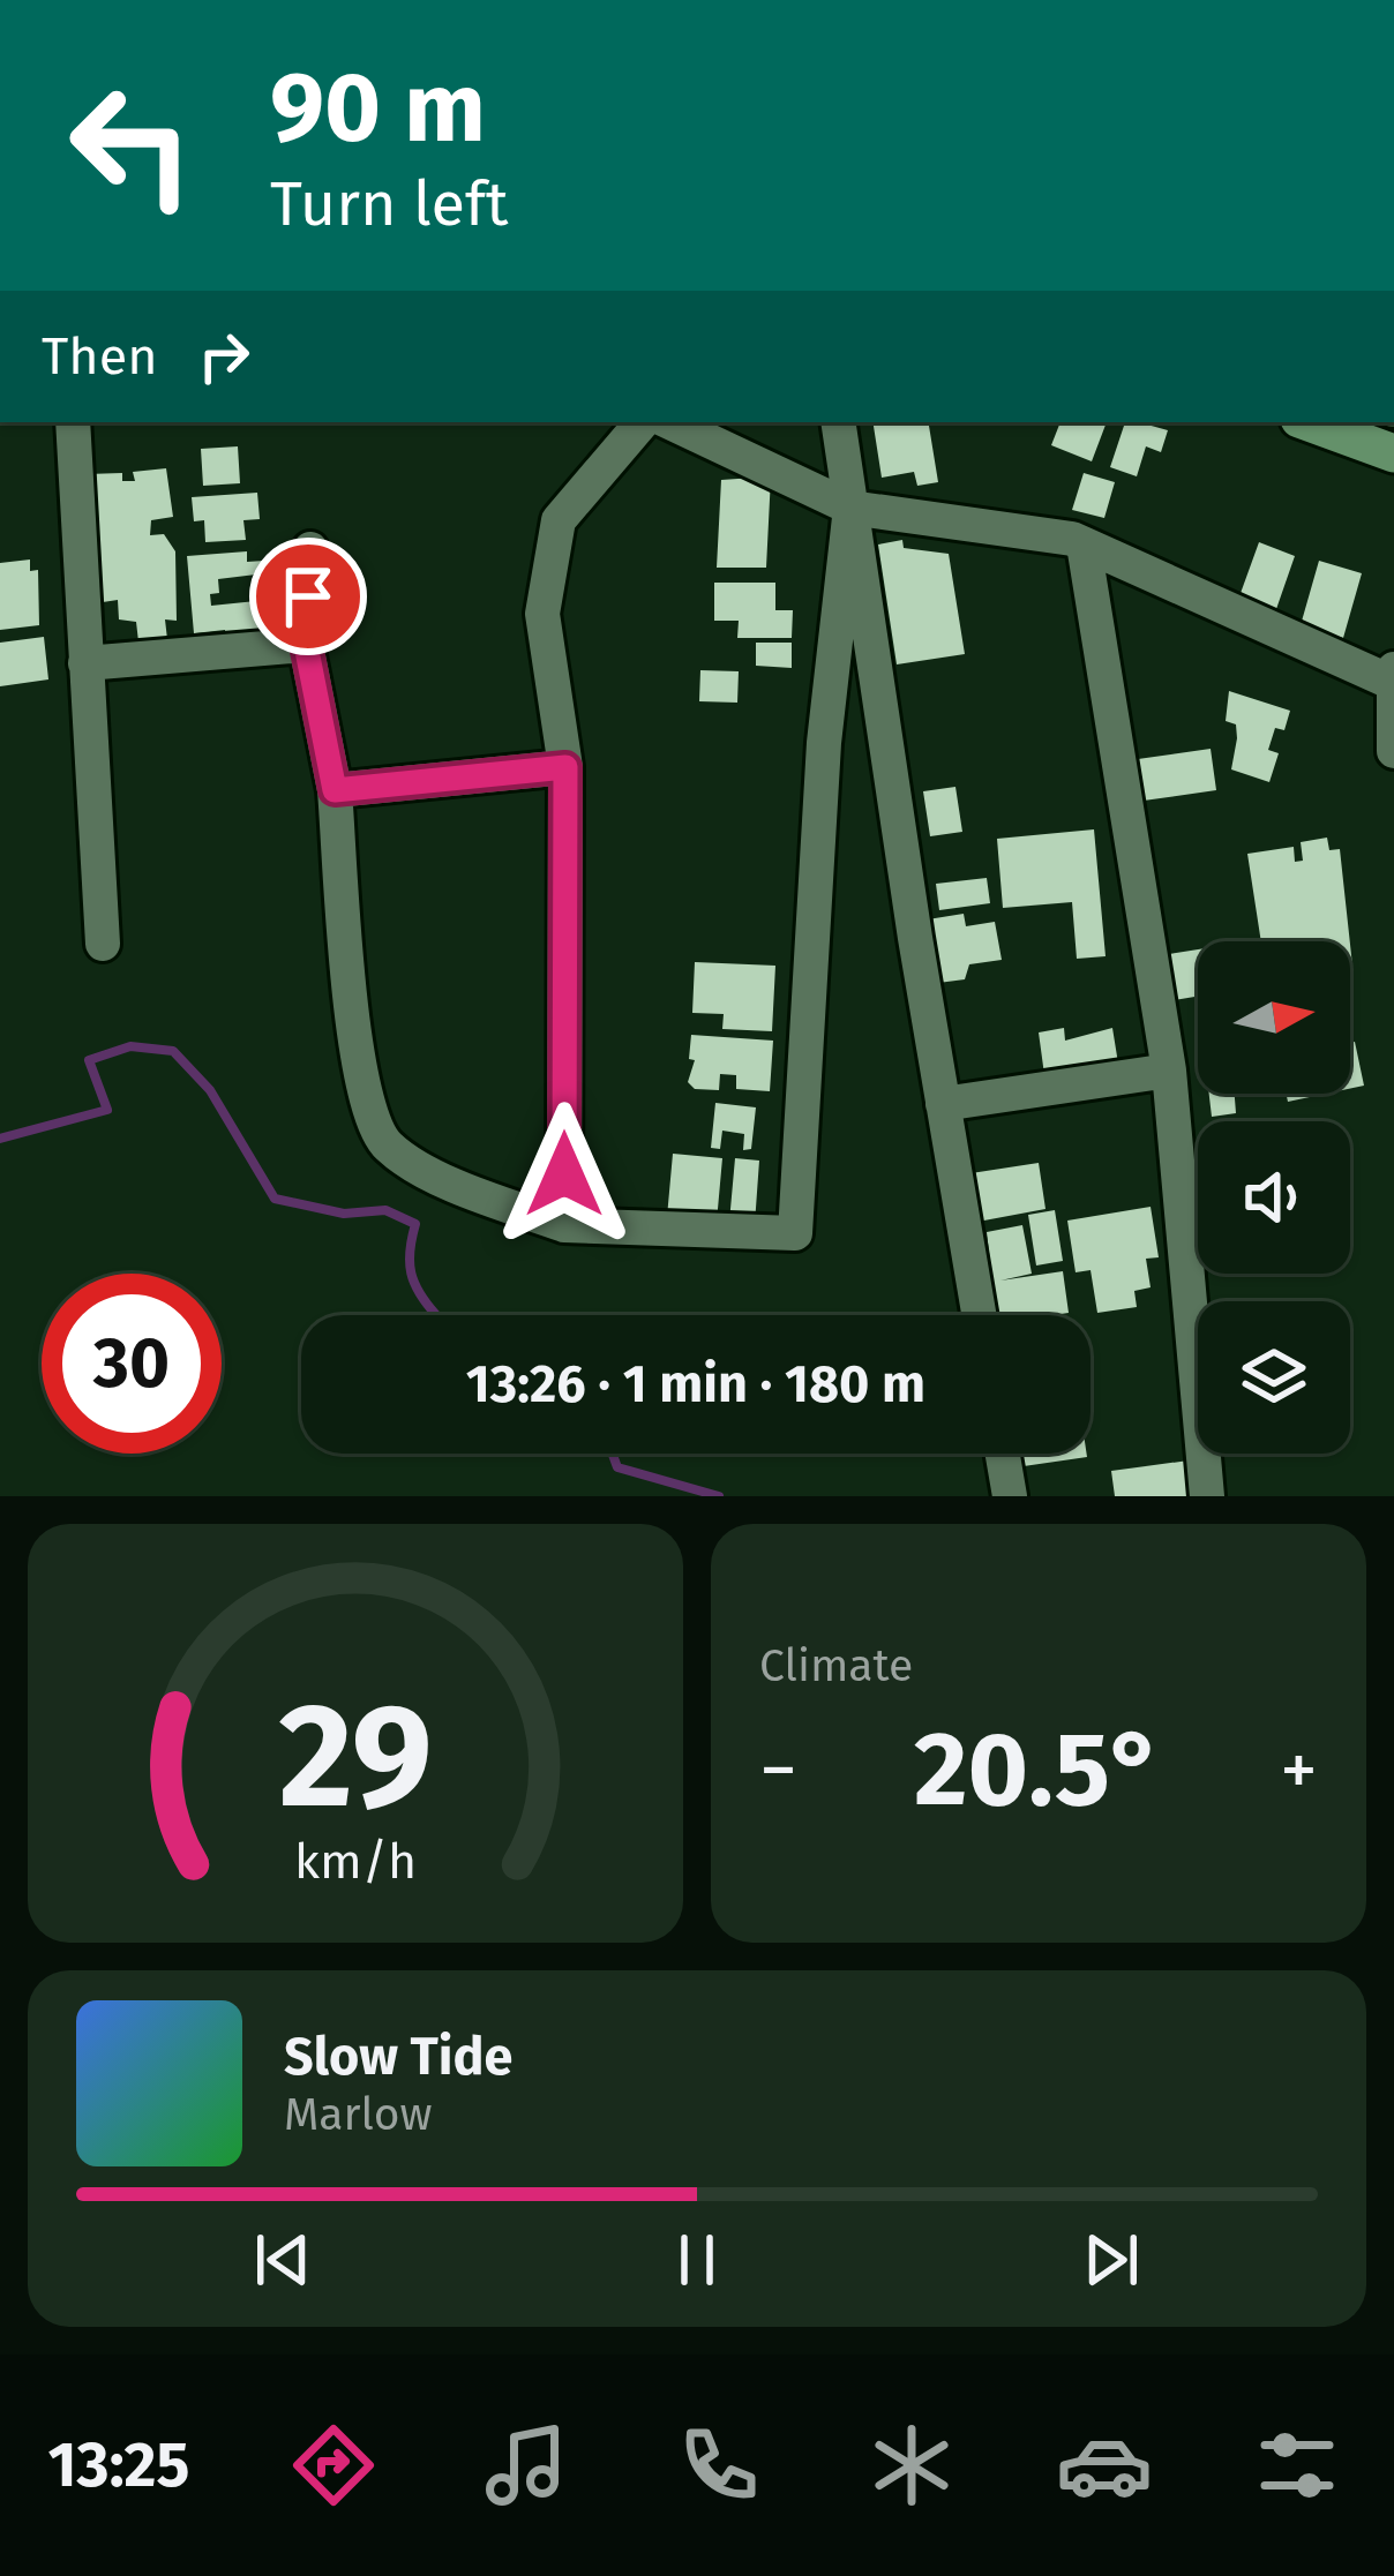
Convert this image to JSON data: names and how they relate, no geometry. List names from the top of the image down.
{
  "north": "right",
  "page": {
    "turn": ["90 m", "Turn left"],
    "then": "Then",
    "limit": "30",
    "trip": "13:26 · 1 min · 180 m",
    "tile": "Climate",
    "heat": ["−", "20.5°", "+"],
    "song": ["Slow Tide", "Marlow"],
    "tabs": "13:25",
    "gauge": ["29", "km/h"]
  }
}
